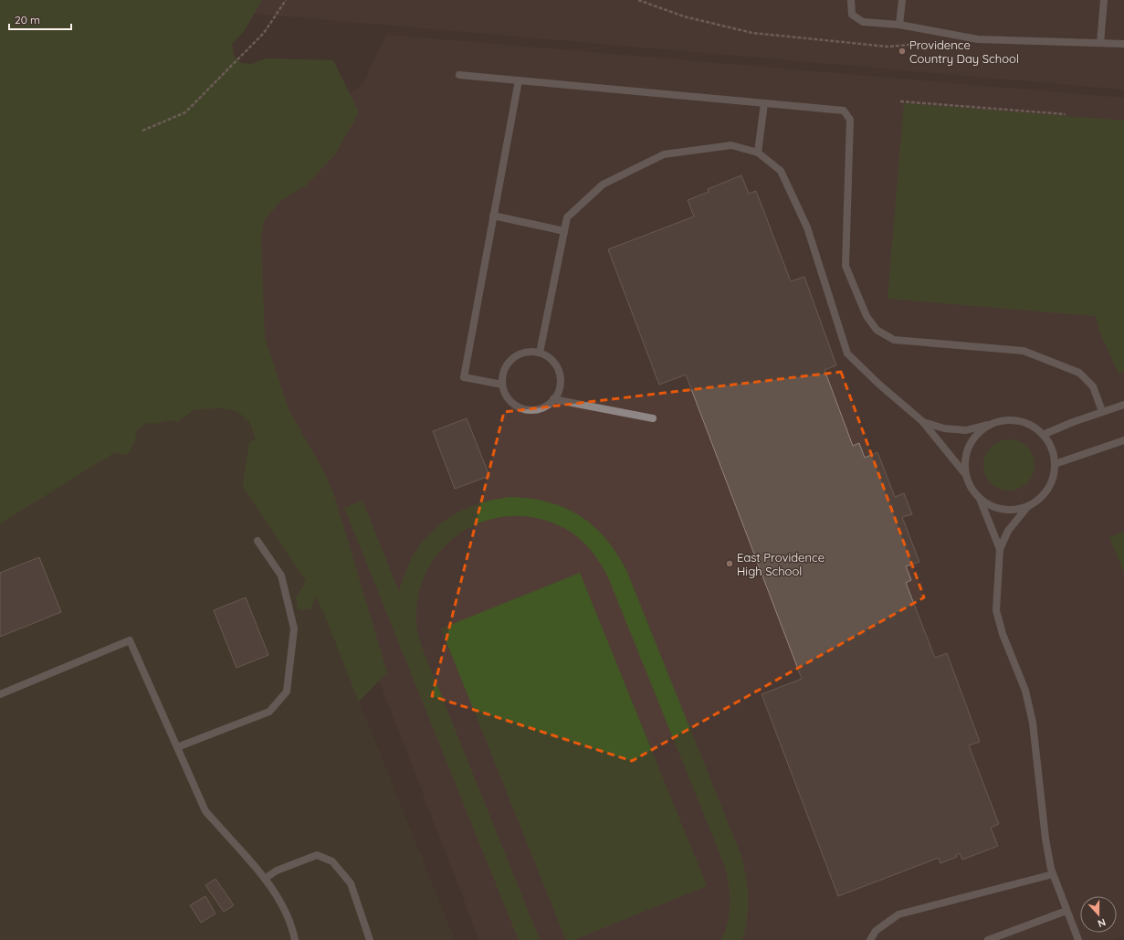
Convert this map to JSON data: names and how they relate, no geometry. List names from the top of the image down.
{
  "places": ["Providence Country Day School", "East Providence High School"],
  "scale_bar": "20 m",
  "north": "bottom"
}
